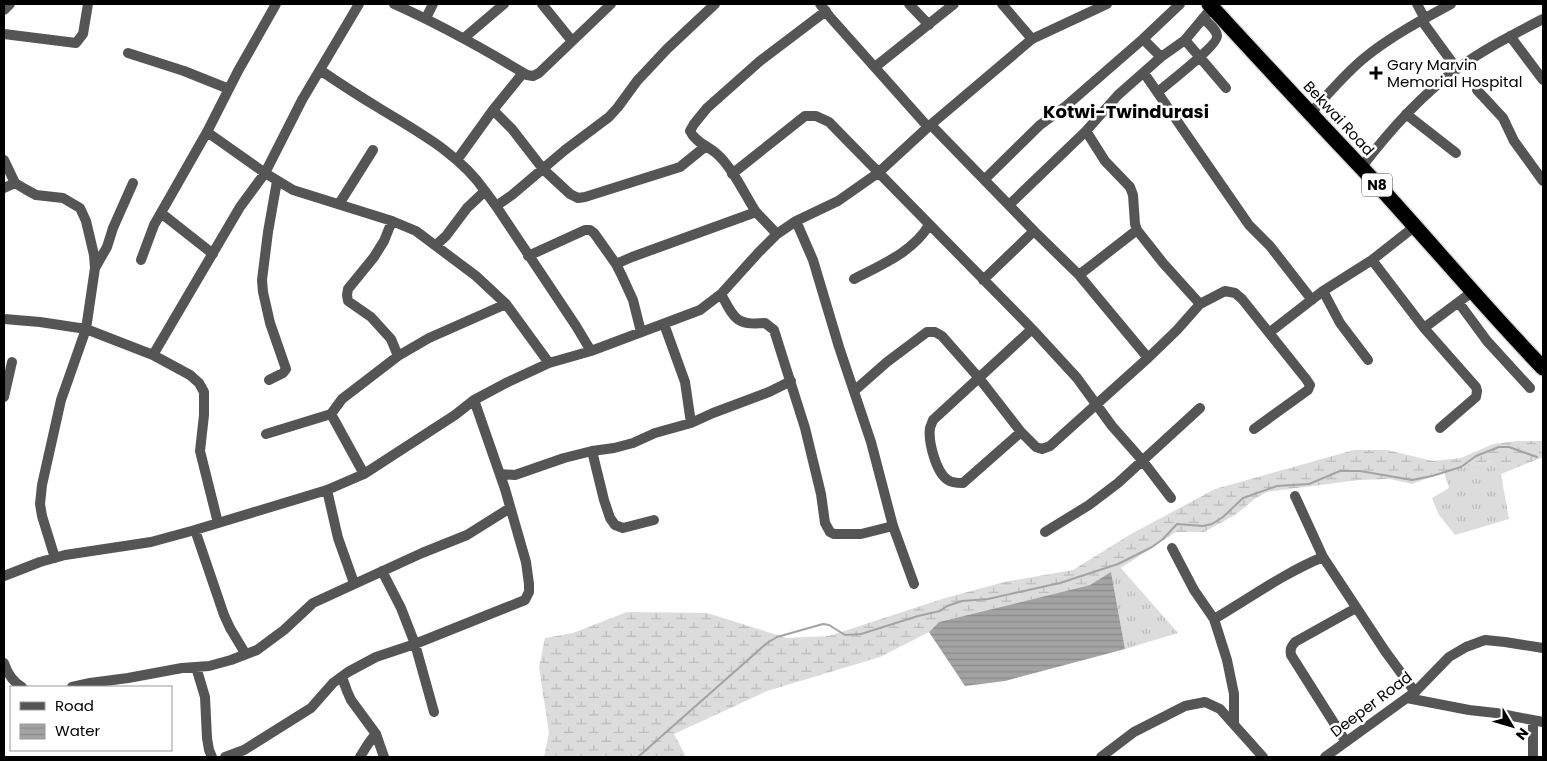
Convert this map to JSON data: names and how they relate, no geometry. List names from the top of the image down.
{
  "streets": {
    "highway": ["Bekwai Road", "N8"],
    "street": ["Deeper Road"]
  },
  "districts": ["Kotwi-Twindurasi"],
  "places": {
    "health": ["Gary Marvin Memorial Hospital"]
  },
  "legend": ["Road", "Water"],
  "north": "bottom right"
}
